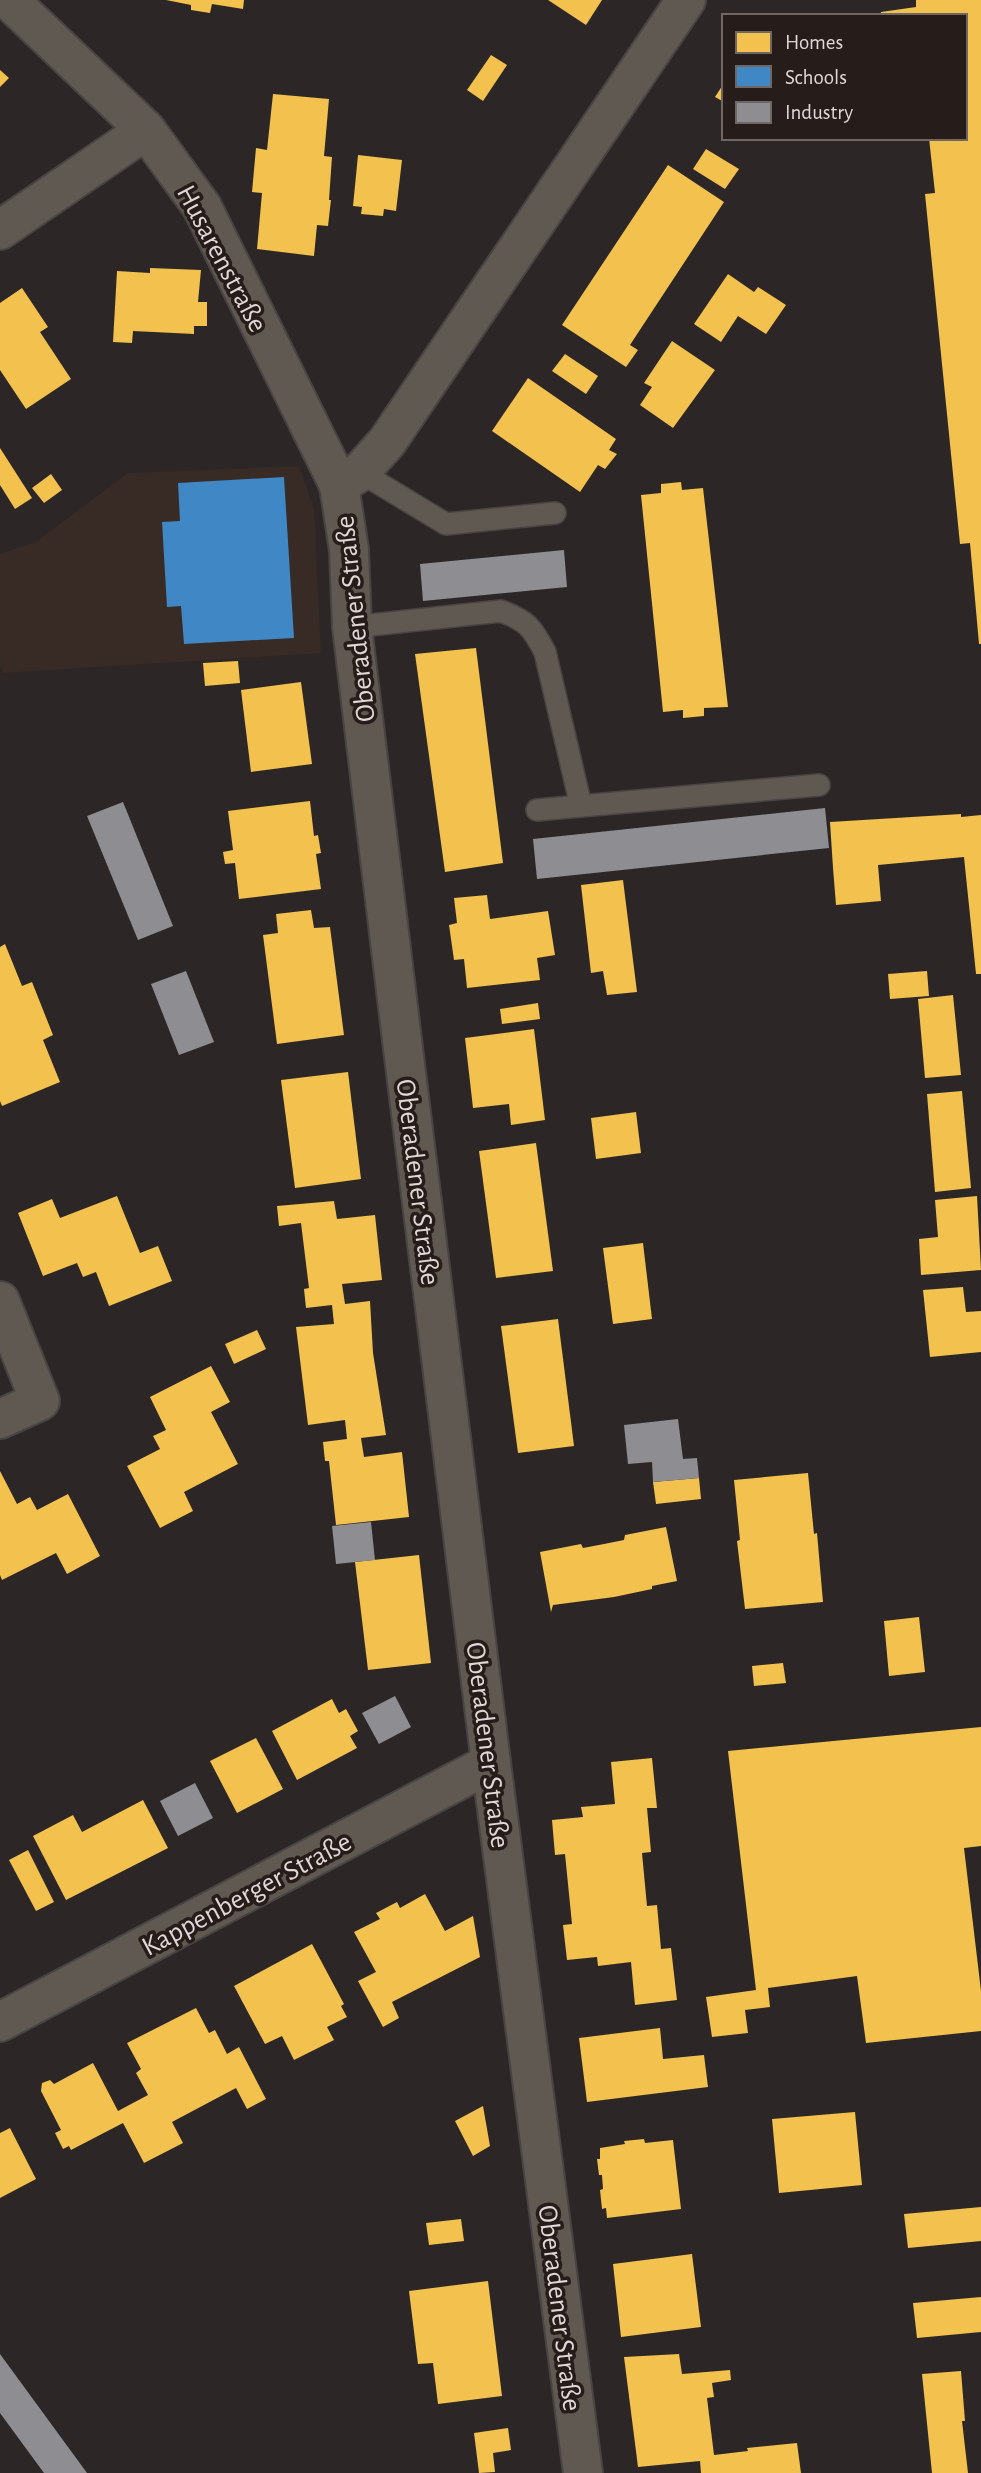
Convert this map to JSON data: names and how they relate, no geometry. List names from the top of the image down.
{
  "streets": {
    "street": ["Husarenstraße", "Oberadener Straße", "Kappenberger Straße"]
  },
  "crossings": [
    ["Husarenstraße", "Oberadener Straße"],
    ["Oberadener Straße", "Kappenberger Straße"]
  ],
  "legend": ["Homes", "Schools", "Industry"]
}
